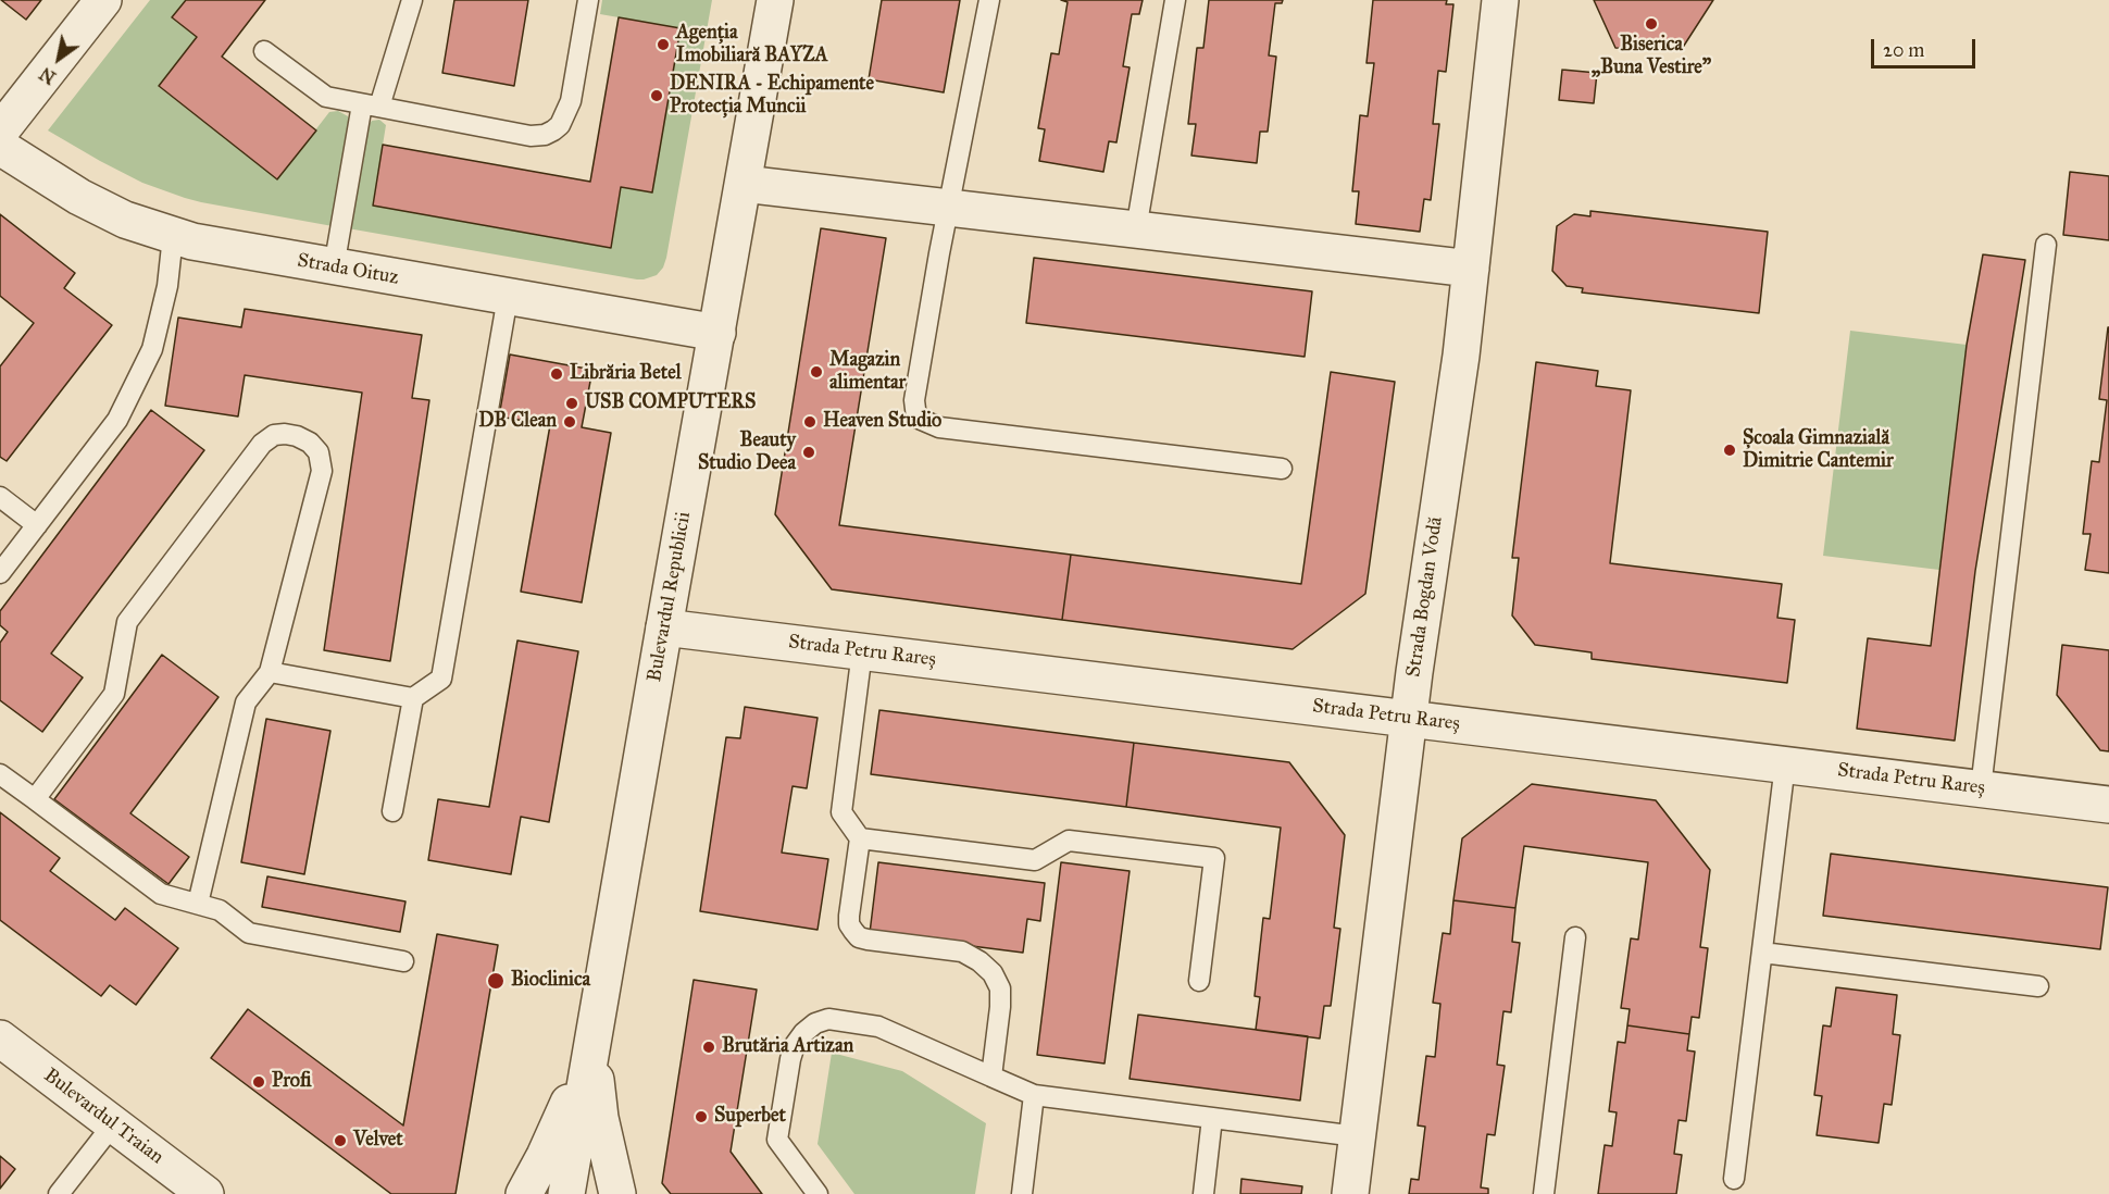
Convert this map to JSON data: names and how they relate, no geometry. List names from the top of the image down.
{
  "streets": {
    "street": [
      "Strada Oituz",
      "Bulevardul Republicii",
      "Strada Bogdan Vodă",
      "Strada Petru Rareș",
      "Bulevardul Traian"
    ]
  },
  "crossings": [
    ["Strada Oituz", "Bulevardul Republicii"],
    ["Bulevardul Republicii", "Strada Petru Rareș"],
    ["Strada Bogdan Vodă", "Strada Petru Rareș"]
  ],
  "places": [
    "Biserica „Buna Vestire\"",
    "Agenția Imobiliară BAYZA",
    "DENIRA - Echipamente Protecția Muncii",
    "Magazin alimentar",
    "Librăria Betel",
    "USB COMPUTERS",
    "DB Clean",
    "Heaven Studio",
    "Școala Gimnazială Dimitrie Cantemir",
    "Beauty Studio Deea",
    "Bioclinica",
    "Brutăria Artizan",
    "Profi",
    "Superbet",
    "Velvet"
  ],
  "scale_bar": "20 m",
  "north": "bottom left"
}
